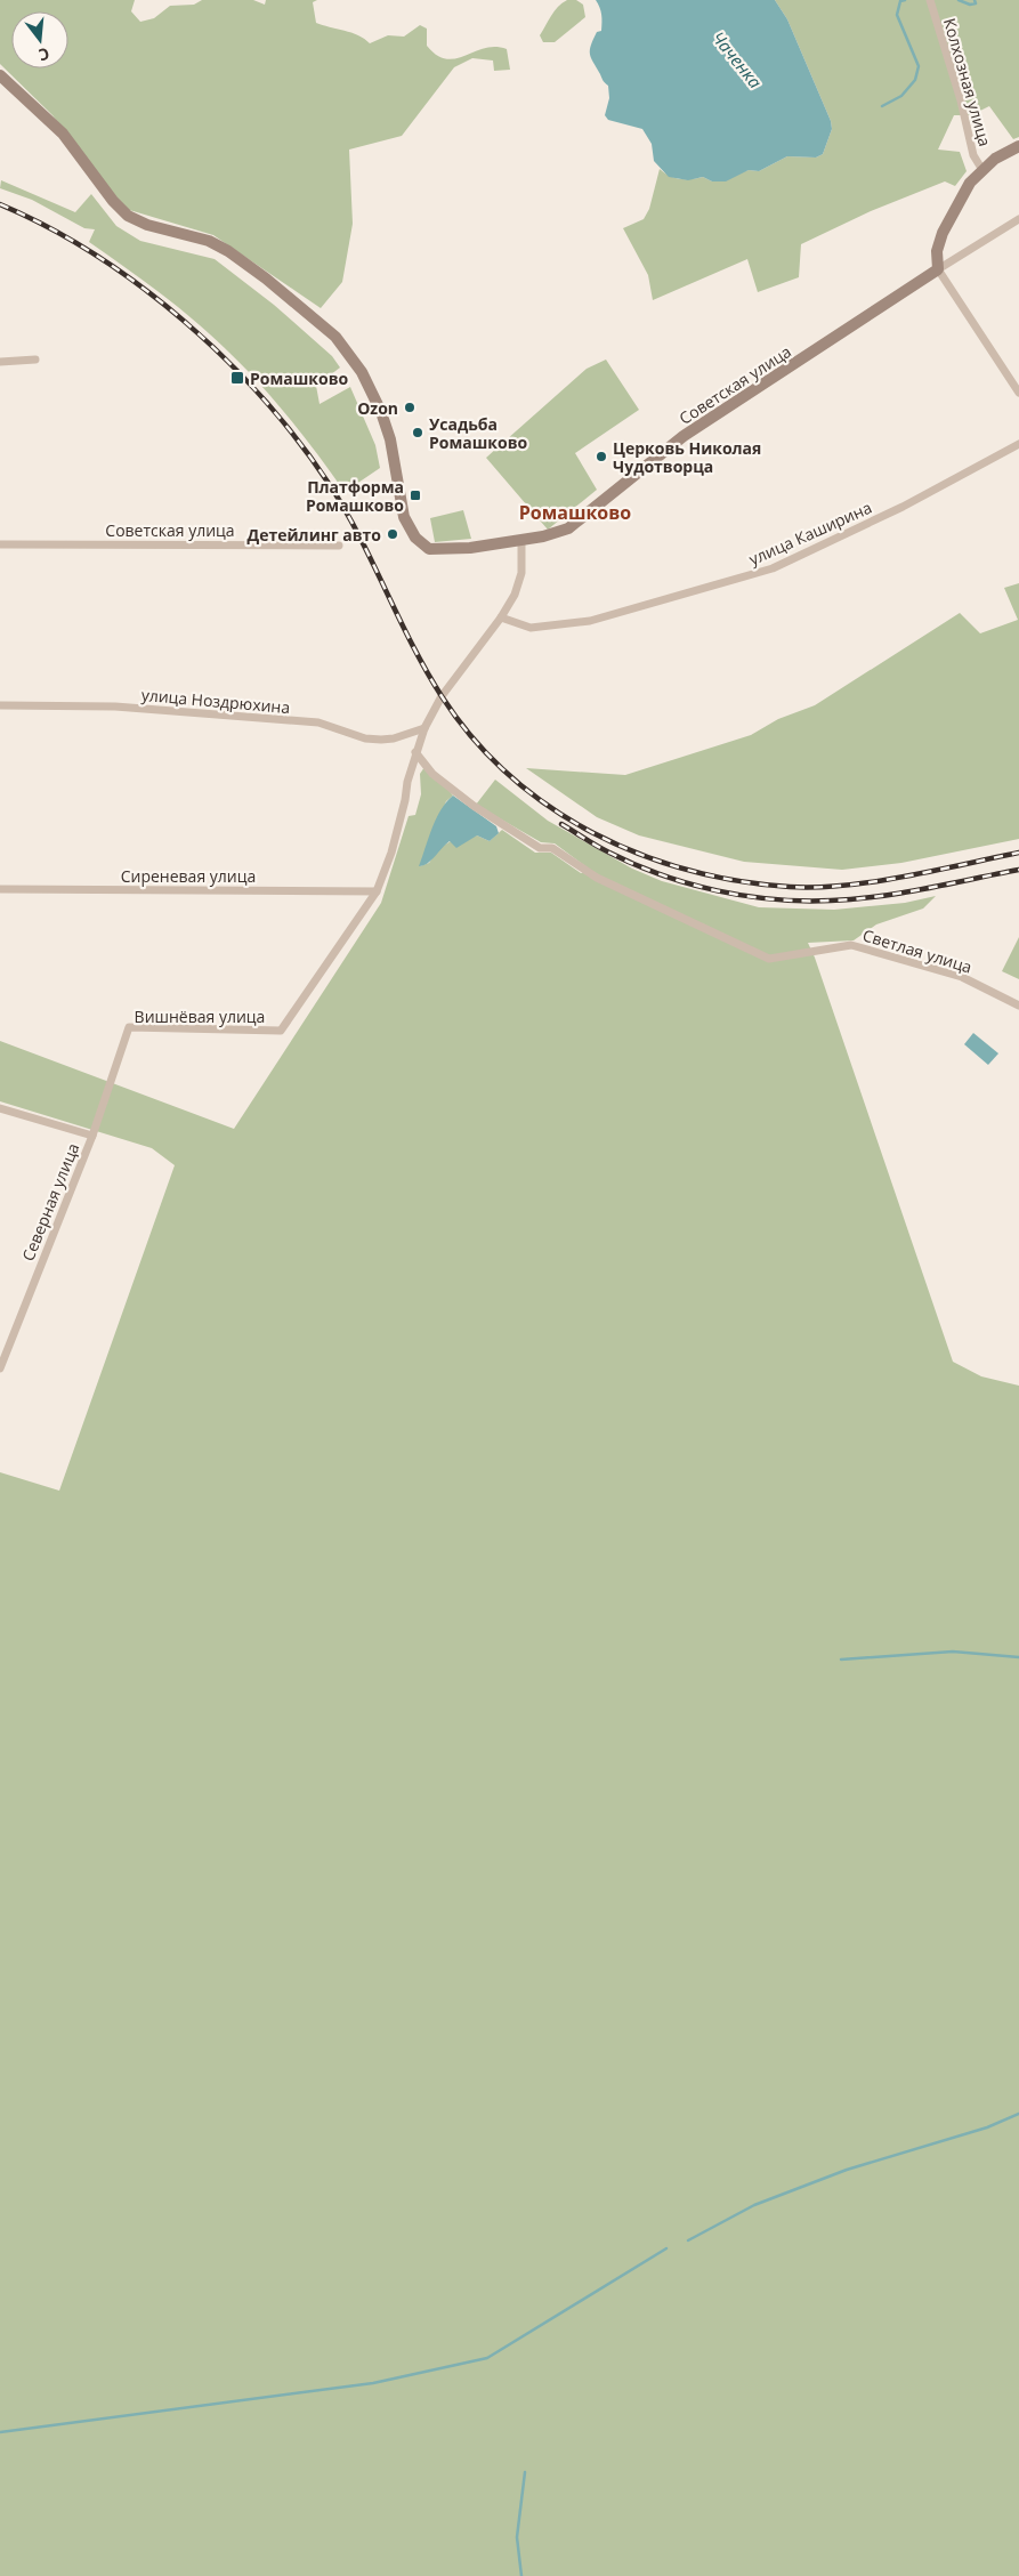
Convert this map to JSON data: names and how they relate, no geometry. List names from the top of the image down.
{
  "streets": {
    "street": [
      "Колхозная улица",
      "Советская улица",
      "улица Каширина",
      "улица Ноздрюхина",
      "Сиреневая улица",
      "Светлая улица",
      "Вишнёвая улица",
      "Северная улица"
    ]
  },
  "crossings": [
    ["Сиреневая улица", "Вишнёвая улица"],
    ["Вишнёвая улица", "Северная улица"]
  ],
  "districts": ["Ромашково"],
  "water": ["Чаченка"],
  "places": {
    "transit": ["Ромашково", "Платформа Ромашково"],
    "other": [
      "Ozon",
      "Усадьба Ромашково",
      "Церковь Николая Чудотворца",
      "Детейлинг авто"
    ]
  },
  "north": "bottom"
}
